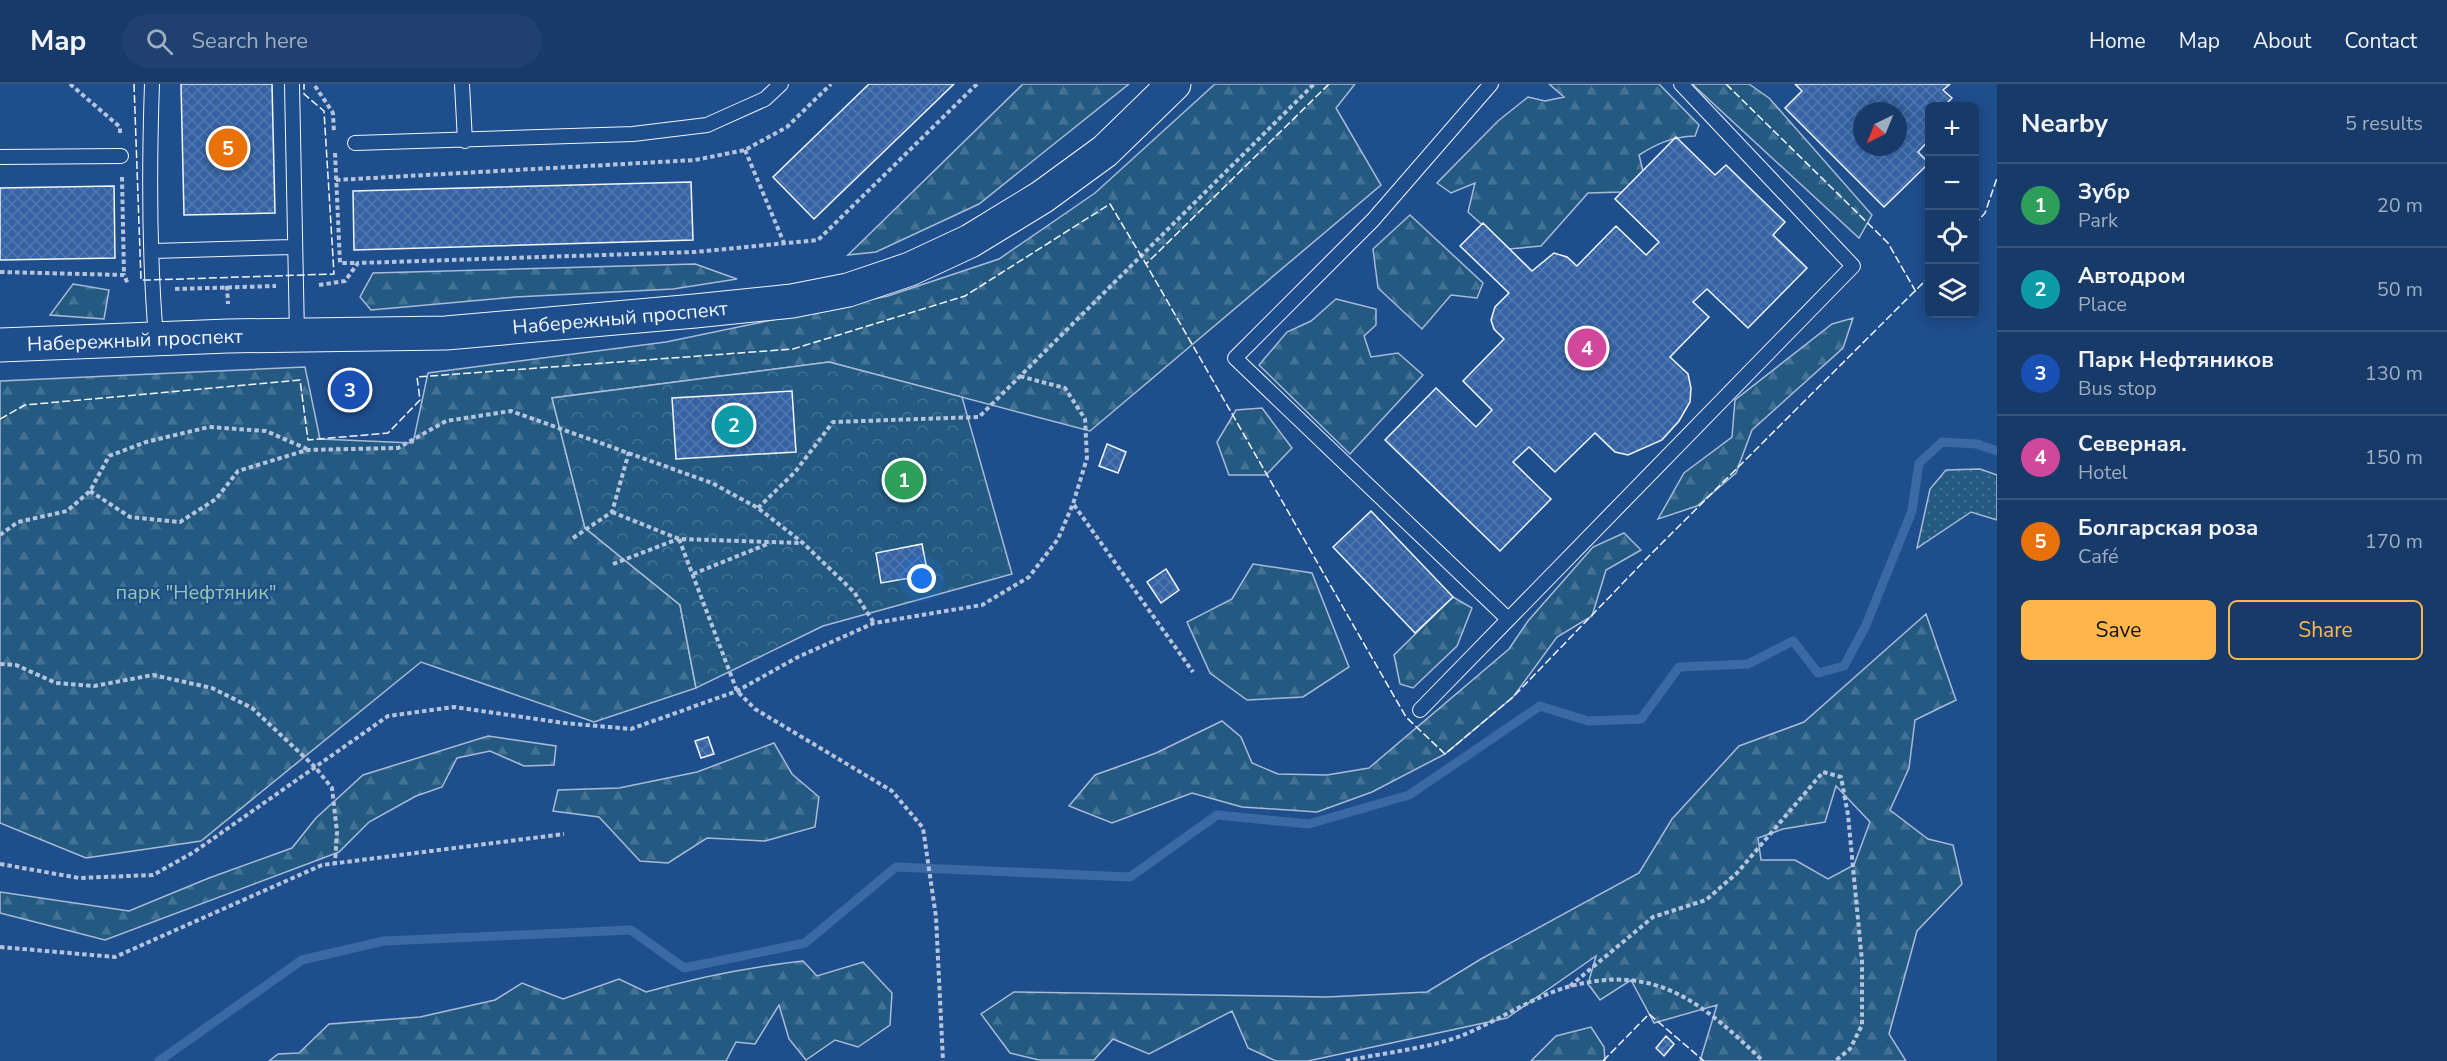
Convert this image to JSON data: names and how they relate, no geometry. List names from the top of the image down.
{
  "streets": {
    "main road": ["Набережный проспект"]
  },
  "parks": ["парк \"Нефтяник\""],
  "north": "bottom left",
  "page": {
    "header": "Map",
    "search": "Search here",
    "nav": [
      "Home",
      "Map",
      "About",
      "Contact"
    ],
    "heading": ["Nearby", "5 results"],
    "map_buttons": ["+", "−"],
    "pins": [
      "5",
      "4",
      "3",
      "2",
      "1"
    ],
    "list": [
      {
        "mark": "1",
        "name": "Зубр",
        "note": "Park",
        "value": "20 m"
      },
      {
        "mark": "2",
        "name": "Автодром",
        "note": "Place",
        "value": "50 m"
      },
      {
        "mark": "3",
        "name": "Парк Нефтяников",
        "note": "Bus stop",
        "value": "130 m"
      },
      {
        "mark": "4",
        "name": "Северная.",
        "note": "Hotel",
        "value": "150 m"
      },
      {
        "mark": "5",
        "name": "Болгарская роза",
        "note": "Café",
        "value": "170 m"
      }
    ],
    "buttons": ["Save", "Share"]
  }
}
